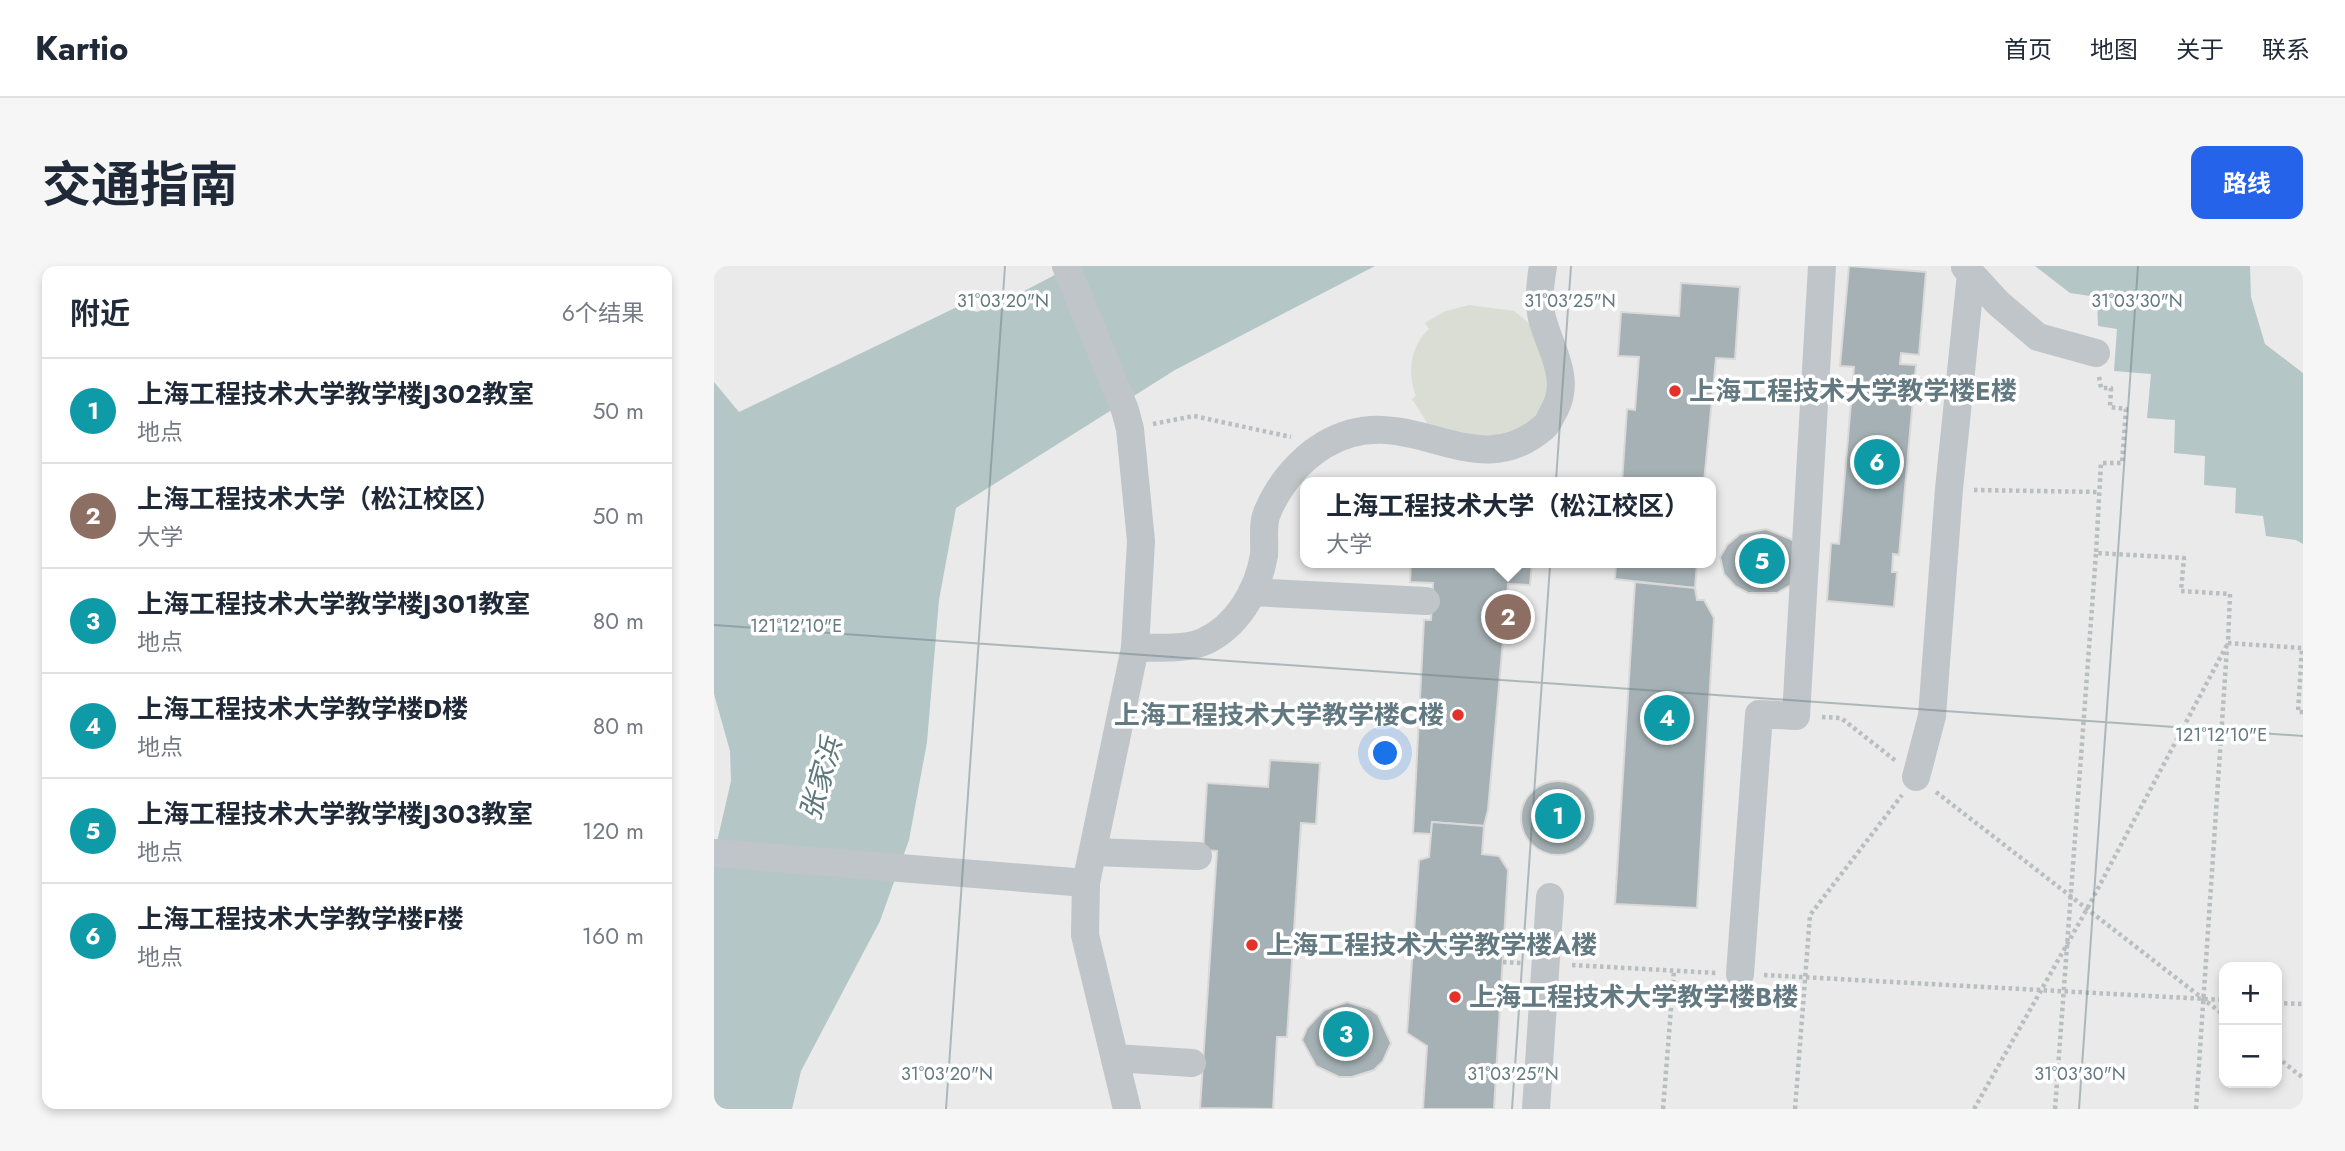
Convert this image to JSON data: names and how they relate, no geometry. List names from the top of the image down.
{
  "water": ["张家浜"],
  "places": [
    "上海工程技术大学教学楼E楼",
    "上海工程技术大学教学楼C楼",
    "上海工程技术大学教学楼A楼",
    "上海工程技术大学教学楼B楼"
  ],
  "page": {
    "header": "Kartio",
    "nav": [
      "首页",
      "地图",
      "关于",
      "联系"
    ],
    "title": "交通指南",
    "buttons": "路线",
    "heading": ["附近", "6个结果"],
    "list": [
      {
        "mark": "1",
        "name": "上海工程技术大学教学楼J302教室",
        "note": "地点",
        "value": "50 m"
      },
      {
        "mark": "2",
        "name": "上海工程技术大学（松江校区）",
        "note": "大学",
        "value": "50 m"
      },
      {
        "mark": "3",
        "name": "上海工程技术大学教学楼J301教室",
        "note": "地点",
        "value": "80 m"
      },
      {
        "mark": "4",
        "name": "上海工程技术大学教学楼D楼",
        "note": "地点",
        "value": "80 m"
      },
      {
        "mark": "5",
        "name": "上海工程技术大学教学楼J303教室",
        "note": "地点",
        "value": "120 m"
      },
      {
        "mark": "6",
        "name": "上海工程技术大学教学楼F楼",
        "note": "地点",
        "value": "160 m"
      }
    ],
    "pins": [
      "6",
      "5",
      "2",
      "4",
      "1",
      "3"
    ],
    "popup": ["上海工程技术大学（松江校区）", "大学"],
    "map_buttons": ["+", "−"]
  },
  "coordinates": [
    "31°03'20\"N",
    "31°03'25\"N",
    "31°03'30\"N",
    "121°12'10\"E"
  ]
}
